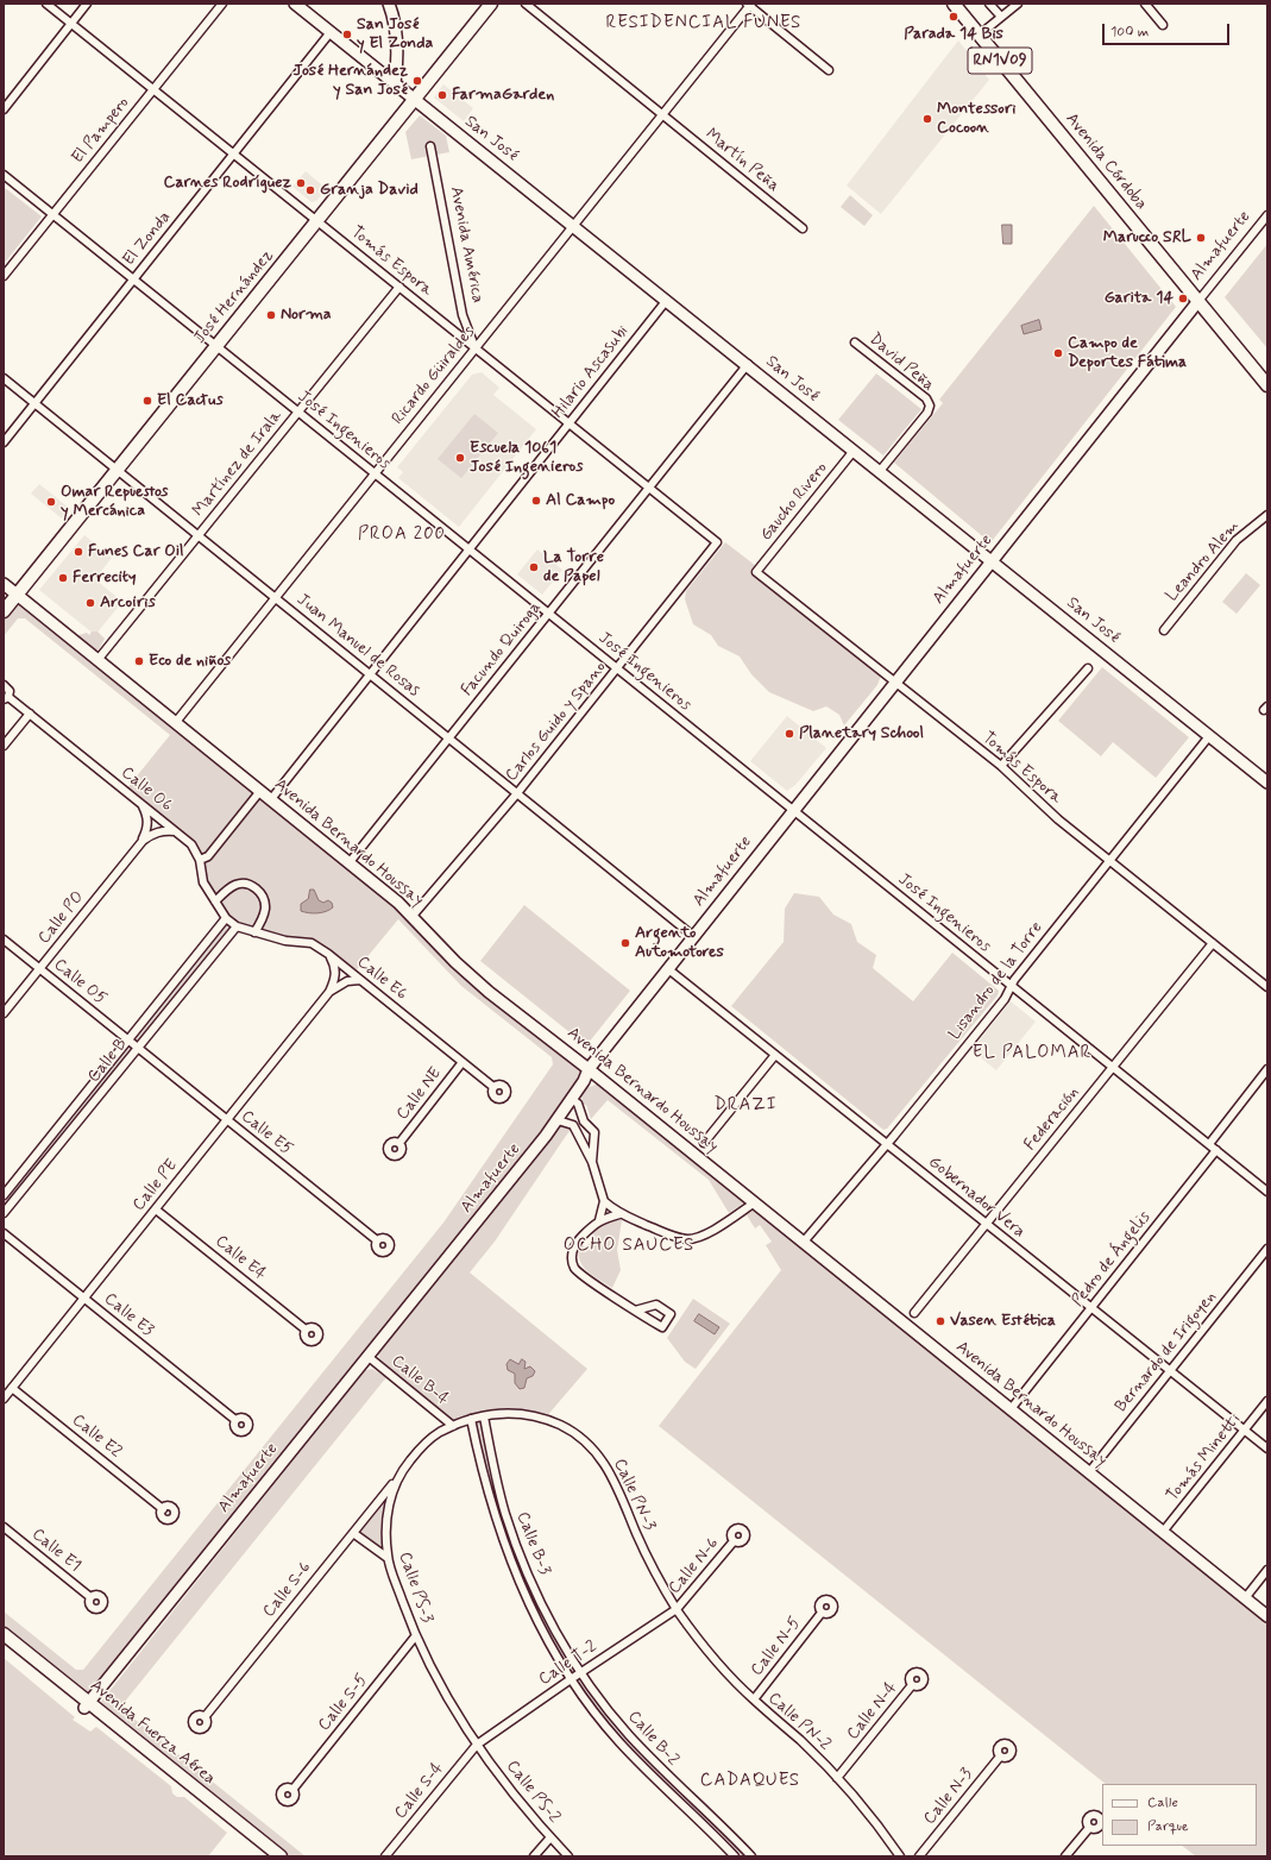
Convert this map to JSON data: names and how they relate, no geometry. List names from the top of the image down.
{
  "streets": {
    "main road": [
      "RN1V09",
      "Avenida Córdoba",
      "José Hernández",
      "Avenida Fuerza Aérea"
    ],
    "street": [
      "El Pampero",
      "San José",
      "Martín Peña",
      "El Zonda",
      "Avenida América",
      "Almafuerte",
      "Tomás Espora",
      "David Peña",
      "Hilario Ascasubi",
      "Ricardo Güiraldes",
      "José Ingenieros",
      "Martínez de Irala",
      "Gaucho Rivero",
      "Leandro Alem",
      "Juan Manuel de Rosas",
      "Facundo Quiroga",
      "Carlos Guido y Spano",
      "Calle O6",
      "Avenida Bernardo Houssay",
      "Calle PO",
      "Calle E6",
      "Lisandro de la Torre",
      "Calle O5",
      "Calle B",
      "Calle NE",
      "Federación",
      "Calle E5",
      "Calle PE",
      "Gobernador Vera",
      "Calle E4",
      "Pedro de Ángelis",
      "Calle E3",
      "Bernardo de Irigoyen",
      "Calle B-4",
      "Calle E2",
      "Tomás Minetti",
      "Calle PN-3",
      "Calle B-3",
      "Calle E1",
      "Calle N-6",
      "Calle PS-3",
      "Calle S-6",
      "Calle N-5",
      "Calle T-2",
      "Calle S-5",
      "Calle N-4",
      "Calle PN-2",
      "Calle B-2",
      "Calle S-4",
      "Calle PS-2",
      "Calle N-3"
    ]
  },
  "crossings": [
    ["El Pampero", "Tomás Espora"],
    ["El Pampero", "José Ingenieros"],
    ["San José", "El Zonda"],
    ["San José", "Almafuerte"],
    ["San José", "José Hernández"],
    ["San José", "David Peña"],
    ["San José", "Hilario Ascasubi"],
    ["San José", "Ricardo Güiraldes"],
    ["San José", "Gaucho Rivero"],
    ["San José", "Facundo Quiroga"],
    ["San José", "Lisandro de la Torre"],
    ["Martín Peña", "Ricardo Güiraldes"],
    ["Avenida Córdoba", "Almafuerte"],
    ["El Zonda", "Tomás Espora"],
    ["El Zonda", "José Ingenieros"],
    ["El Zonda", "Juan Manuel de Rosas"],
    ["Avenida América", "Tomás Espora"],
    ["Avenida América", "Ricardo Güiraldes"],
    ["Almafuerte", "Tomás Espora"],
    ["Almafuerte", "José Ingenieros"],
    ["Almafuerte", "Juan Manuel de Rosas"],
    ["Almafuerte", "Avenida Bernardo Houssay"],
    ["Almafuerte", "Gobernador Vera"],
    ["Almafuerte", "Calle B-4"],
    ["Almafuerte", "Avenida Fuerza Aérea"],
    ["Tomás Espora", "José Hernández"],
    ["Tomás Espora", "Hilario Ascasubi"],
    ["Tomás Espora", "Ricardo Güiraldes"],
    ["Tomás Espora", "Martínez de Irala"],
    ["Tomás Espora", "Gaucho Rivero"],
    ["Tomás Espora", "Facundo Quiroga"],
    ["Tomás Espora", "Carlos Guido y Spano"],
    ["Tomás Espora", "Lisandro de la Torre"],
    ["Tomás Espora", "Federación"],
    ["José Hernández", "José Ingenieros"],
    ["José Hernández", "Juan Manuel de Rosas"],
    ["José Hernández", "Avenida Bernardo Houssay"],
    ["Hilario Ascasubi", "José Ingenieros"],
    ["Hilario Ascasubi", "Juan Manuel de Rosas"],
    ["Hilario Ascasubi", "Avenida Bernardo Houssay"],
    ["Ricardo Güiraldes", "José Ingenieros"],
    ["Ricardo Güiraldes", "Juan Manuel de Rosas"],
    ["Ricardo Güiraldes", "Avenida Bernardo Houssay"],
    ["José Ingenieros", "Martínez de Irala"],
    ["José Ingenieros", "Facundo Quiroga"],
    ["José Ingenieros", "Carlos Guido y Spano"],
    ["José Ingenieros", "Lisandro de la Torre"],
    ["José Ingenieros", "Federación"],
    ["José Ingenieros", "Pedro de Ángelis"],
    ["Martínez de Irala", "Juan Manuel de Rosas"],
    ["Martínez de Irala", "Avenida Bernardo Houssay"],
    ["Juan Manuel de Rosas", "Facundo Quiroga"],
    ["Juan Manuel de Rosas", "Carlos Guido y Spano"],
    ["Facundo Quiroga", "Avenida Bernardo Houssay"],
    ["Carlos Guido y Spano", "Avenida Bernardo Houssay"],
    ["Calle O6", "Calle PO"],
    ["Calle O6", "Calle E6"],
    ["Calle O6", "Calle B"],
    ["Avenida Bernardo Houssay", "Lisandro de la Torre"],
    ["Avenida Bernardo Houssay", "Pedro de Ángelis"],
    ["Avenida Bernardo Houssay", "Bernardo de Irigoyen"],
    ["Avenida Bernardo Houssay", "Tomás Minetti"],
    ["Calle PO", "Calle O5"],
    ["Calle E6", "Calle B"],
    ["Calle E6", "Calle NE"],
    ["Calle E6", "Calle PE"],
    ["Lisandro de la Torre", "Gobernador Vera"],
    ["Calle O5", "Calle B"],
    ["Calle O5", "Calle E5"],
    ["Calle B", "Calle E5"],
    ["Federación", "Gobernador Vera"],
    ["Calle E5", "Calle PE"],
    ["Calle PE", "Calle E4"],
    ["Calle PE", "Calle E3"],
    ["Calle PE", "Calle E2"],
    ["Gobernador Vera", "Pedro de Ángelis"],
    ["Gobernador Vera", "Bernardo de Irigoyen"],
    ["Gobernador Vera", "Tomás Minetti"],
    ["Calle B-4", "Calle PS-3"],
    ["Calle PN-3", "Calle B-3"],
    ["Calle PN-3", "Calle N-6"],
    ["Calle PN-3", "Calle PS-3"],
    ["Calle PN-3", "Calle T-2"],
    ["Calle PN-3", "Calle PN-2"],
    ["Calle B-3", "Calle PS-3"],
    ["Calle B-3", "Calle T-2"],
    ["Calle B-3", "Calle B-2"],
    ["Calle N-6", "Calle T-2"],
    ["Calle N-6", "Calle PN-2"],
    ["Calle PS-3", "Calle S-6"],
    ["Calle PS-3", "Calle T-2"],
    ["Calle PS-3", "Calle S-5"],
    ["Calle PS-3", "Calle S-4"],
    ["Calle PS-3", "Calle PS-2"],
    ["Calle N-5", "Calle PN-2"],
    ["Calle T-2", "Calle PN-2"],
    ["Calle T-2", "Calle B-2"],
    ["Calle T-2", "Calle S-4"],
    ["Calle T-2", "Calle PS-2"],
    ["Calle N-4", "Calle PN-2"],
    ["Calle S-4", "Calle PS-2"]
  ],
  "districts": [
    "RESIDENCIAL FUNES",
    "PROA 200",
    "EL PALOMAR",
    "DRAZI",
    "OCHO SAUCES",
    "CADAQUES"
  ],
  "places": [
    "Parada 14 Bis",
    "San José y El Zonda",
    "José Hernández y San José",
    "FarmaGarden",
    "Montessori Cocoon",
    "Carnes Rodríguez",
    "Granja David",
    "Marucco SRL",
    "Garita 14",
    "Norma",
    "Campo de Deportes Fátima",
    "El Cactus",
    "Escuela 1061 José Ingenieros",
    "Al Campo",
    "Omar Repuestos y Mercánica",
    "Funes Car Oil",
    "La Torre de Papel",
    "Ferrecity",
    "Arcoiris",
    "Eco de niños",
    "Planetary School",
    "Argento Automotores",
    "Vasen Estética"
  ],
  "legend": ["Calle", "Parque"],
  "scale_bar": "100 m"
}
